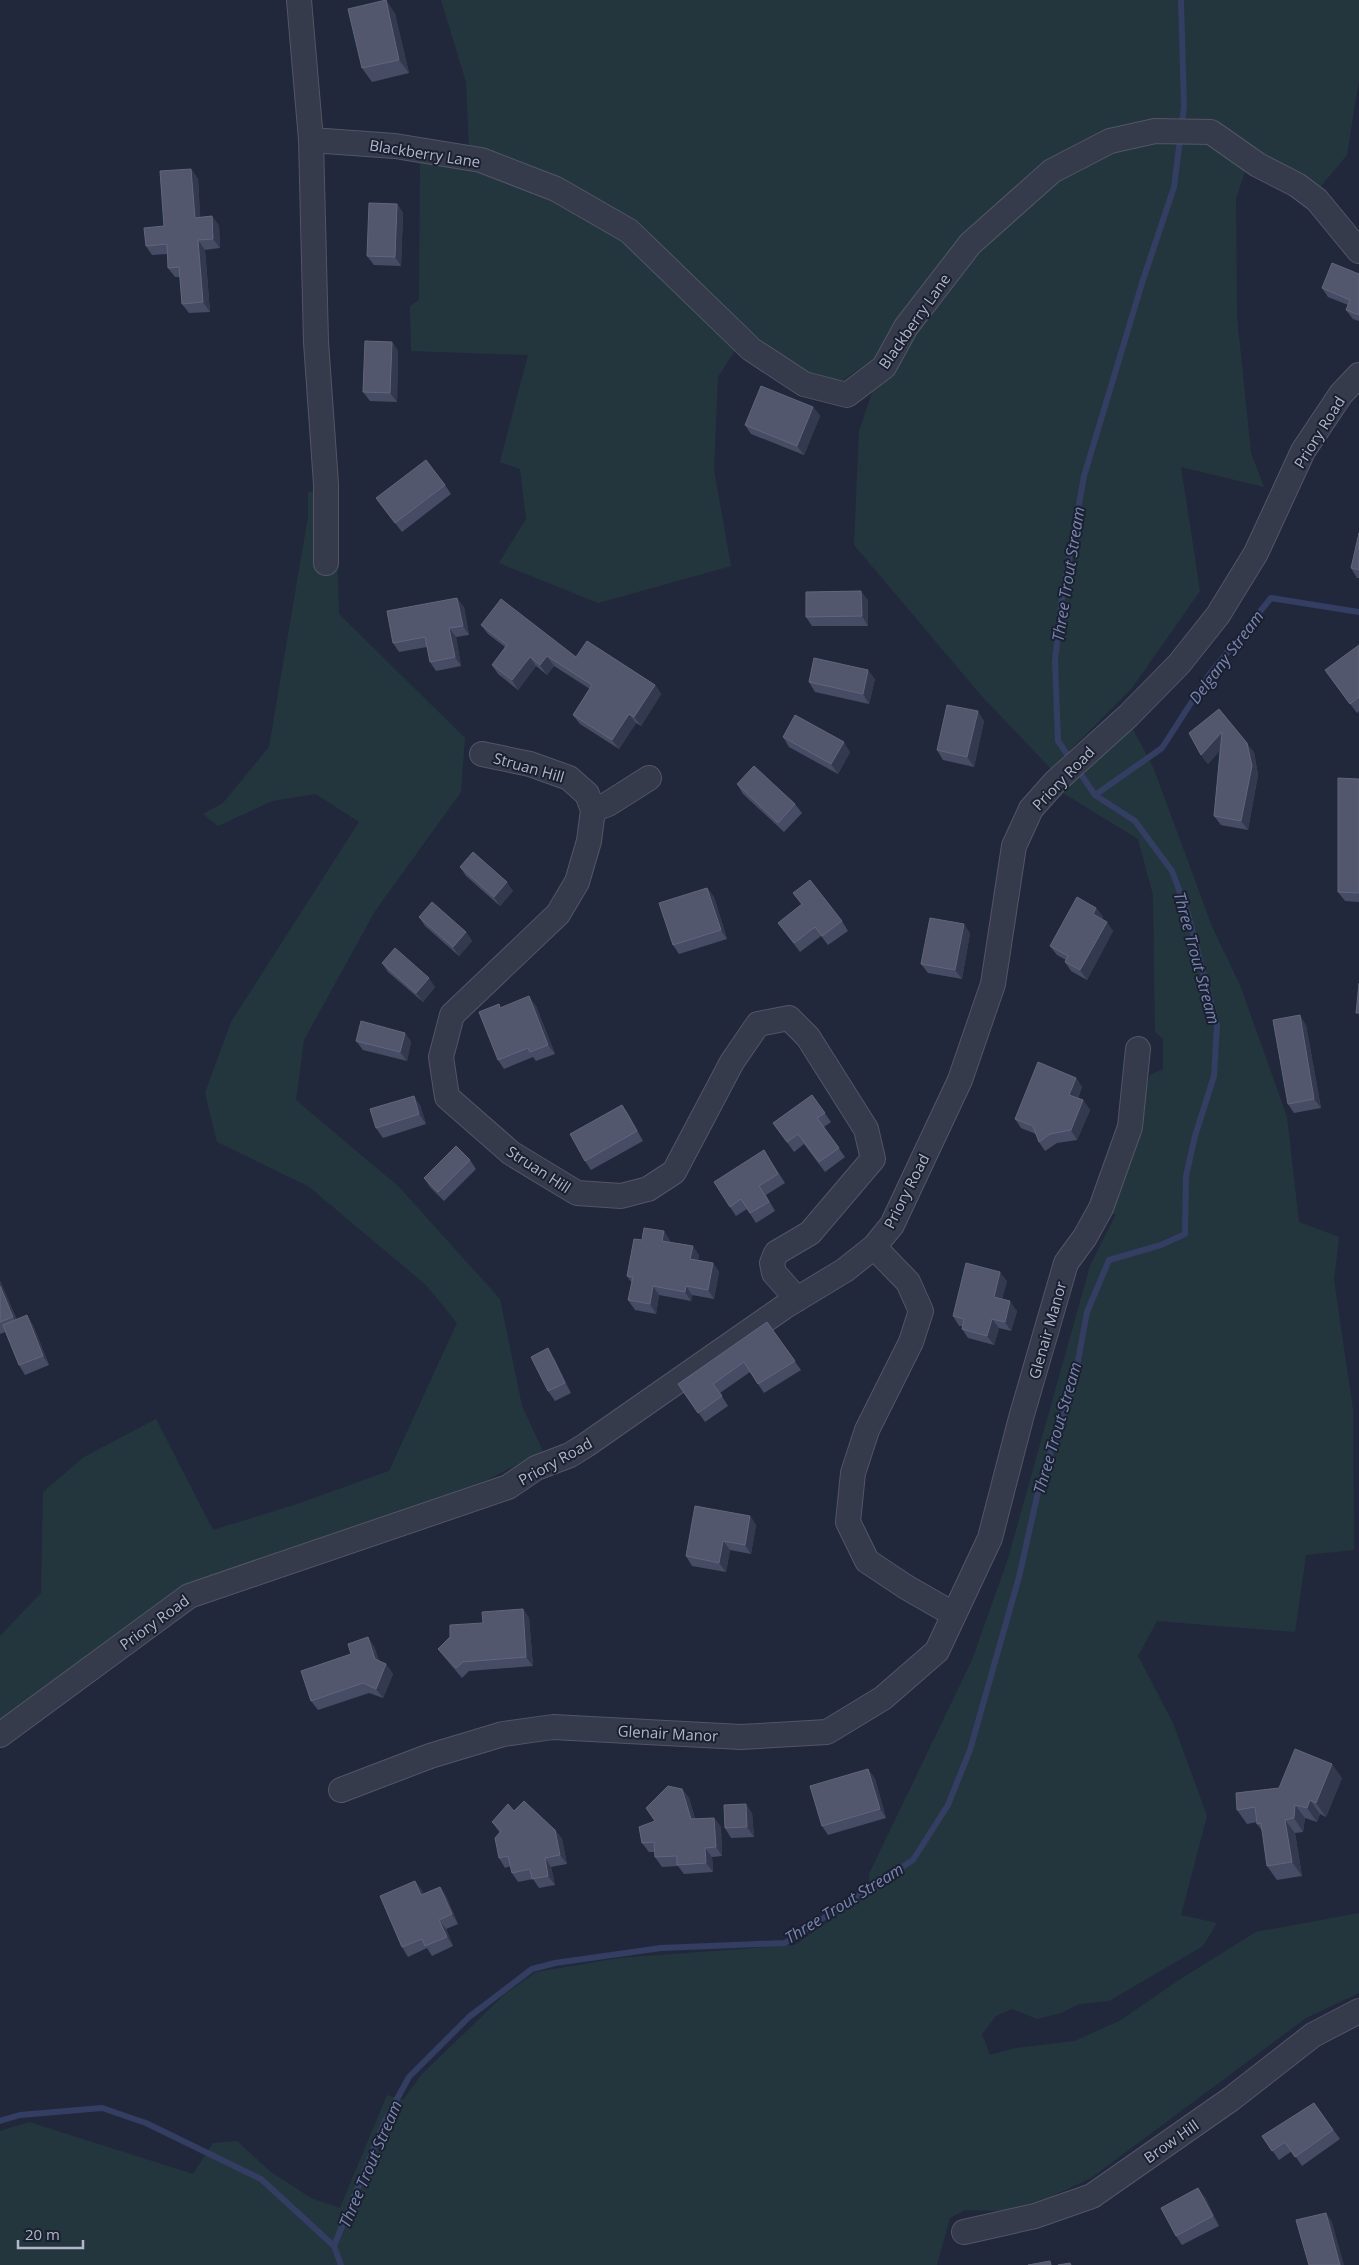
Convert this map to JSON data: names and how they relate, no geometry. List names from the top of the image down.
{
  "streets": {
    "street": [
      "Blackberry Lane",
      "Priory Road",
      "Struan Hill",
      "Glenair Manor",
      "Brow Hill"
    ]
  },
  "crossings": [
    ["Priory Road", "Struan Hill"]
  ],
  "water": ["Three Trout Stream", "Delgany Stream"],
  "scale_bar": "20 m"
}
